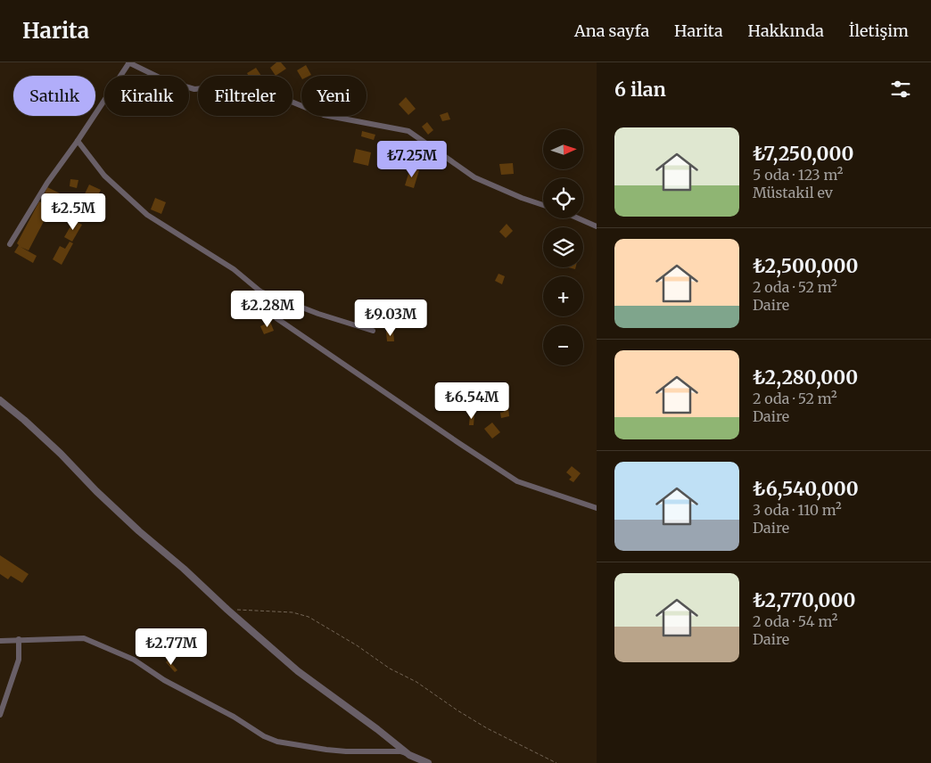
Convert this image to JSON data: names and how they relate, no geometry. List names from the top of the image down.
{
  "north": "right",
  "page": {
    "header": "Harita",
    "nav": [
      "Ana sayfa",
      "Harita",
      "Hakkında",
      "İletişim"
    ],
    "heading": "6 ilan",
    "chip": [
      "Satılık",
      "Kiralık",
      "Filtreler",
      "Yeni"
    ],
    "list": [
      {
        "name": "₺7,250,000",
        "note": "5 oda · 123 m² · Müstakil ev"
      },
      {
        "name": "₺2,500,000",
        "note": "2 oda · 52 m² · Daire"
      },
      {
        "name": "₺2,280,000",
        "note": "2 oda · 52 m² · Daire"
      },
      {
        "name": "₺6,540,000",
        "note": "3 oda · 110 m² · Daire"
      },
      {
        "name": "₺2,770,000",
        "note": "2 oda · 54 m² · Daire"
      }
    ],
    "map_buttons": ["+", "−"],
    "price": [
      "₺7.25M",
      "₺2.5M",
      "₺2.28M",
      "₺9.03M",
      "₺6.54M",
      "₺2.77M"
    ]
  }
}
